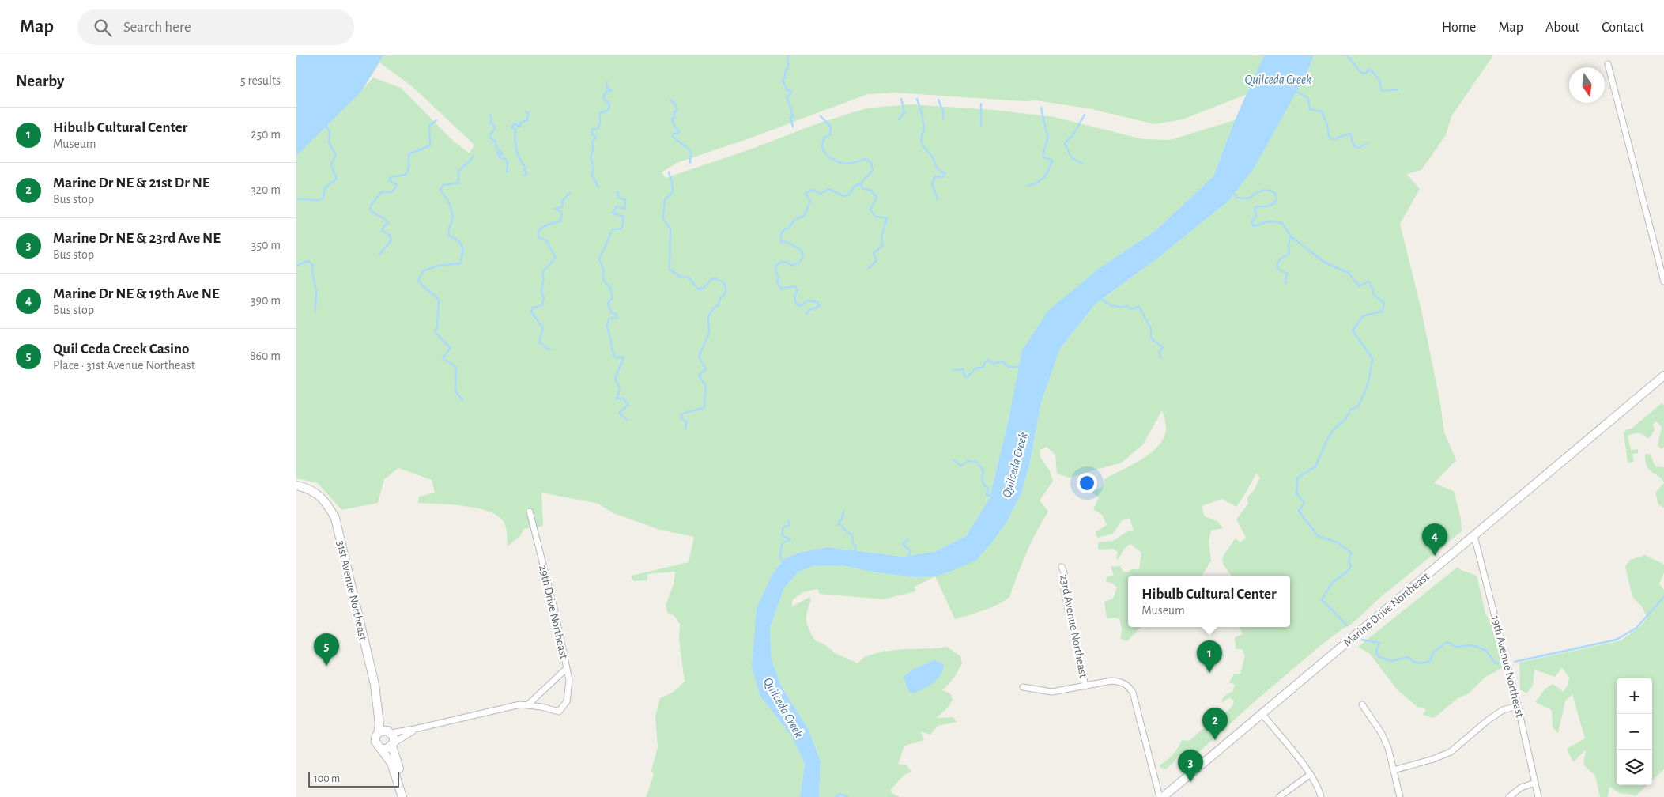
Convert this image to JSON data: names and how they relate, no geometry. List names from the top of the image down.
{
  "streets": {
    "main road": ["31st Avenue Northeast", "Marine Drive Northeast"],
    "street": ["29th Drive Northeast", "23rd Avenue Northeast", "19th Avenue Northeast"]
  },
  "crossings": [
    ["Marine Drive Northeast", "23rd Avenue Northeast"],
    ["Marine Drive Northeast", "19th Avenue Northeast"]
  ],
  "water": ["Quilceda Creek"],
  "scale_bar": "100 m",
  "north": "bottom",
  "page": {
    "header": "Map",
    "search": "Search here",
    "nav": [
      "Home",
      "Map",
      "About",
      "Contact"
    ],
    "heading": ["Nearby", "5 results"],
    "list": [
      {
        "mark": "1",
        "name": "Hibulb Cultural Center",
        "note": "Museum",
        "value": "250 m"
      },
      {
        "mark": "2",
        "name": "Marine Dr NE & 21st Dr NE",
        "note": "Bus stop",
        "value": "320 m"
      },
      {
        "mark": "3",
        "name": "Marine Dr NE & 23rd Ave NE",
        "note": "Bus stop",
        "value": "350 m"
      },
      {
        "mark": "4",
        "name": "Marine Dr NE & 19th Ave NE",
        "note": "Bus stop",
        "value": "390 m"
      },
      {
        "mark": "5",
        "name": "Quil Ceda Creek Casino",
        "note": "Place · 31st Avenue Northeast",
        "value": "860 m"
      }
    ],
    "pins": [
      "4",
      "5",
      "1",
      "2",
      "3"
    ],
    "popup": ["Hibulb Cultural Center", "Museum"],
    "map_buttons": ["+", "−"],
    "scale": "100 m"
  }
}
